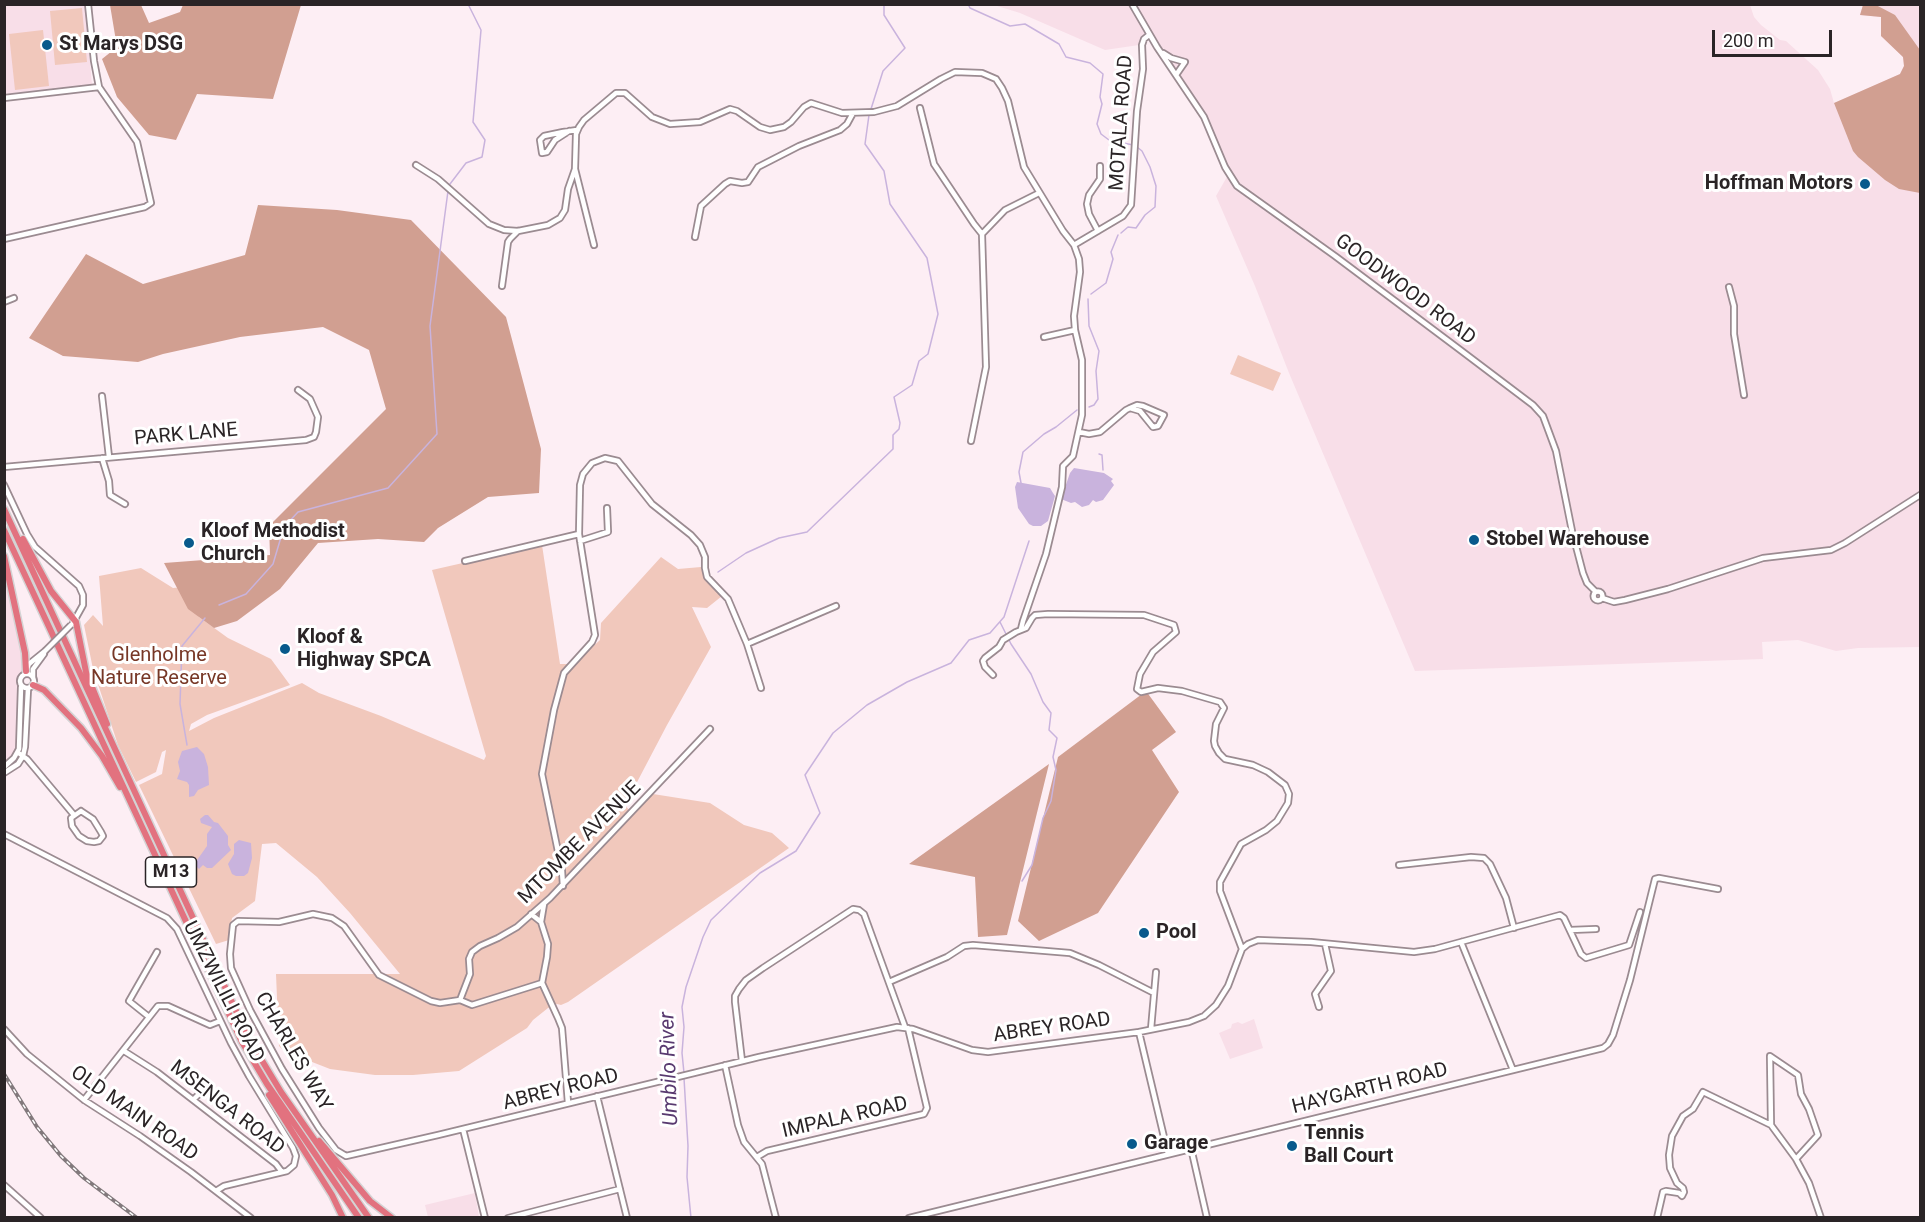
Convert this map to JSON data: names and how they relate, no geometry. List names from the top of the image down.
{
  "streets": {
    "highway": ["M13"],
    "street": [
      "MOTALA ROAD",
      "GOODWOOD ROAD",
      "PARK LANE",
      "MTOMBE AVENUE",
      "UMZWILILI ROAD",
      "ABREY ROAD",
      "CHARLES WAY",
      "HAYGARTH ROAD",
      "MSENGA ROAD",
      "OLD MAIN ROAD",
      "IMPALA ROAD"
    ]
  },
  "crossings": [
    ["MOTALA ROAD", "GOODWOOD ROAD"],
    ["MTOMBE AVENUE", "CHARLES WAY"],
    ["UMZWILILI ROAD", "MSENGA ROAD"],
    ["ABREY ROAD", "CHARLES WAY"],
    ["ABREY ROAD", "IMPALA ROAD"],
    ["MSENGA ROAD", "OLD MAIN ROAD"]
  ],
  "water": ["Umbilo River"],
  "parks": ["Glenholme Nature Reserve"],
  "places": [
    "St Marys DSG",
    "Hoffman Motors",
    "Stobel Warehouse",
    "Kloof Methodist Church",
    "Kloof & Highway SPCA",
    "Pool",
    "Garage",
    "Tennis Ball Court"
  ],
  "scale_bar": "200 m"
}
